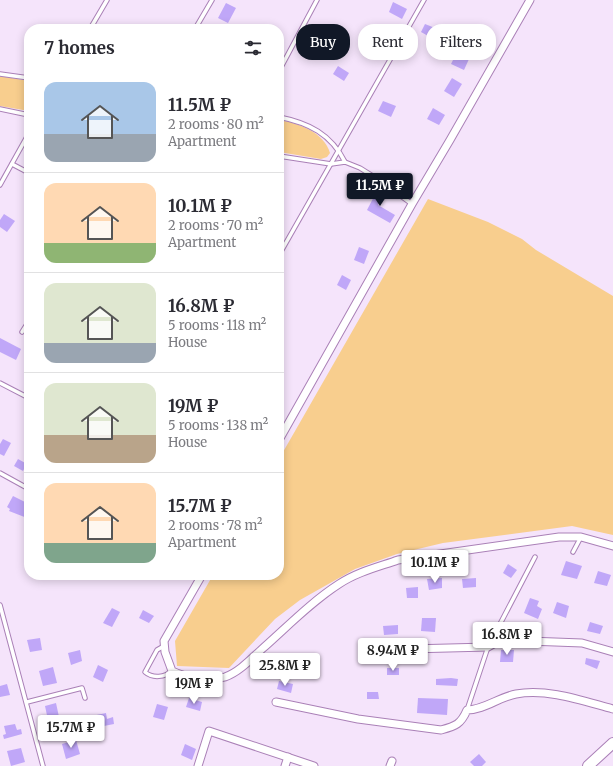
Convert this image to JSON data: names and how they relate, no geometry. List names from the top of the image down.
{
  "page": {
    "chip": ["Buy", "Rent", "Filters"],
    "heading": "7 homes",
    "list": [
      {
        "name": "11.5M ₽",
        "note": "2 rooms · 80 m² · Apartment"
      },
      {
        "name": "10.1M ₽",
        "note": "2 rooms · 70 m² · Apartment"
      },
      {
        "name": "16.8M ₽",
        "note": "5 rooms · 118 m² · House"
      },
      {
        "name": "19M ₽",
        "note": "5 rooms · 138 m² · House"
      },
      {
        "name": "15.7M ₽",
        "note": "2 rooms · 78 m² · Apartment"
      }
    ],
    "price": [
      "11.5M ₽",
      "10.1M ₽",
      "16.8M ₽",
      "8.94M ₽",
      "25.8M ₽",
      "19M ₽",
      "15.7M ₽"
    ]
  }
}
